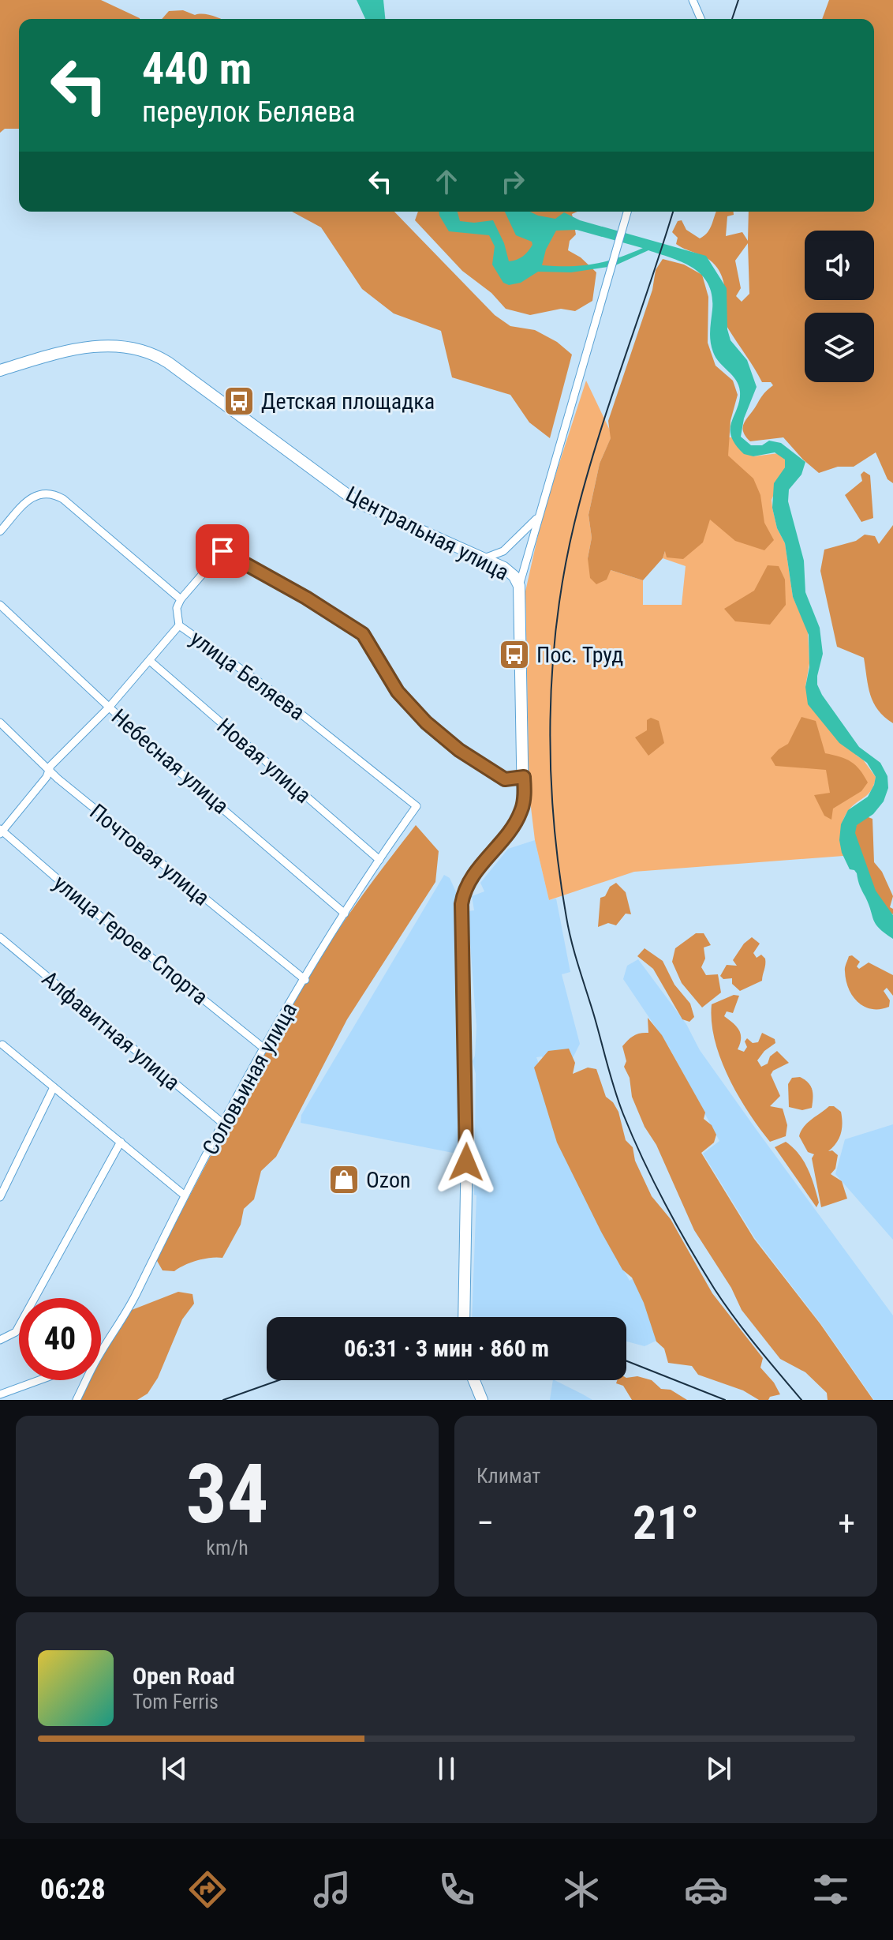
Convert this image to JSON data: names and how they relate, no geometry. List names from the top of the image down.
{
  "streets": {
    "street": [
      "Центральная улица",
      "улица Беляева",
      "Новая улица",
      "Небесная улица",
      "Почтовая улица",
      "улица Героев Спорта",
      "Алфавитная улица",
      "Соловьиная улица"
    ]
  },
  "crossings": [
    ["улица Беляева", "Соловьиная улица"],
    ["Новая улица", "Соловьиная улица"],
    ["Небесная улица", "Соловьиная улица"],
    ["Почтовая улица", "Соловьиная улица"],
    ["улица Героев Спорта", "Соловьиная улица"],
    ["Алфавитная улица", "Соловьиная улица"]
  ],
  "places": {
    "bus stop": ["Детская площадка", "Пос. Труд"],
    "shop": ["Ozon"]
  },
  "page": {
    "turn": ["440 m", "переулок Беляева"],
    "limit": "40",
    "trip": "06:31 · 3 мин · 860 m",
    "tile": [
      ["34", "km/h"],
      "Климат"
    ],
    "heat": ["−", "21°", "+"],
    "song": ["Open Road", "Tom Ferris"],
    "tabs": "06:28"
  }
}
